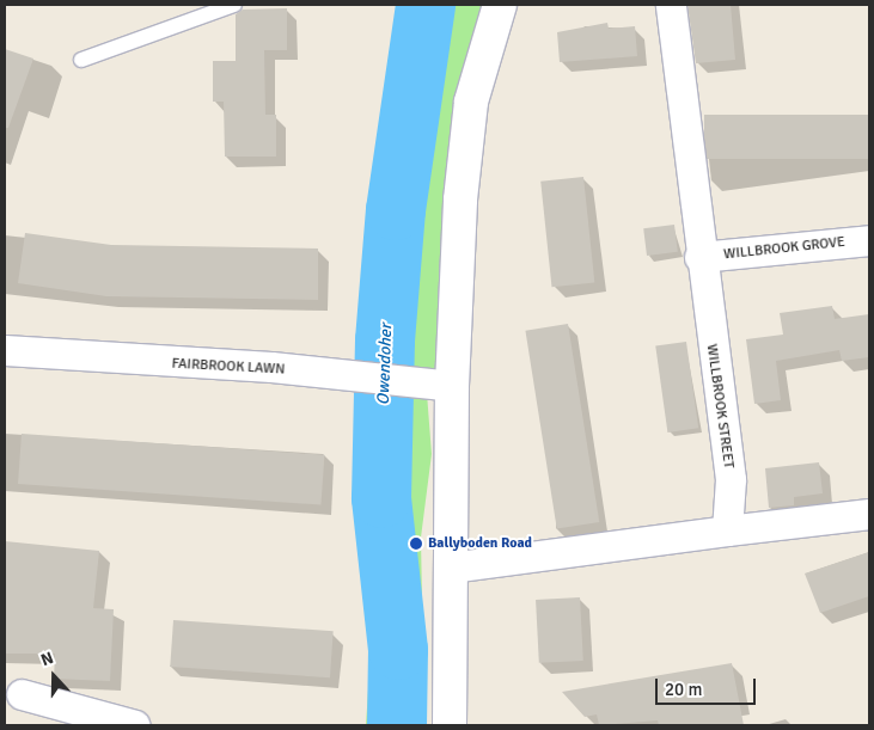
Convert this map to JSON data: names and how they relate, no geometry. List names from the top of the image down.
{
  "streets": {
    "street": ["WILLBROOK GROVE", "FAIRBROOK LAWN", "WILLBROOK STREET"]
  },
  "crossings": [
    ["WILLBROOK GROVE", "WILLBROOK STREET"]
  ],
  "water": ["Owendoher"],
  "places": ["Ballyboden Road"],
  "scale_bar": "20 m",
  "north": "top"
}
